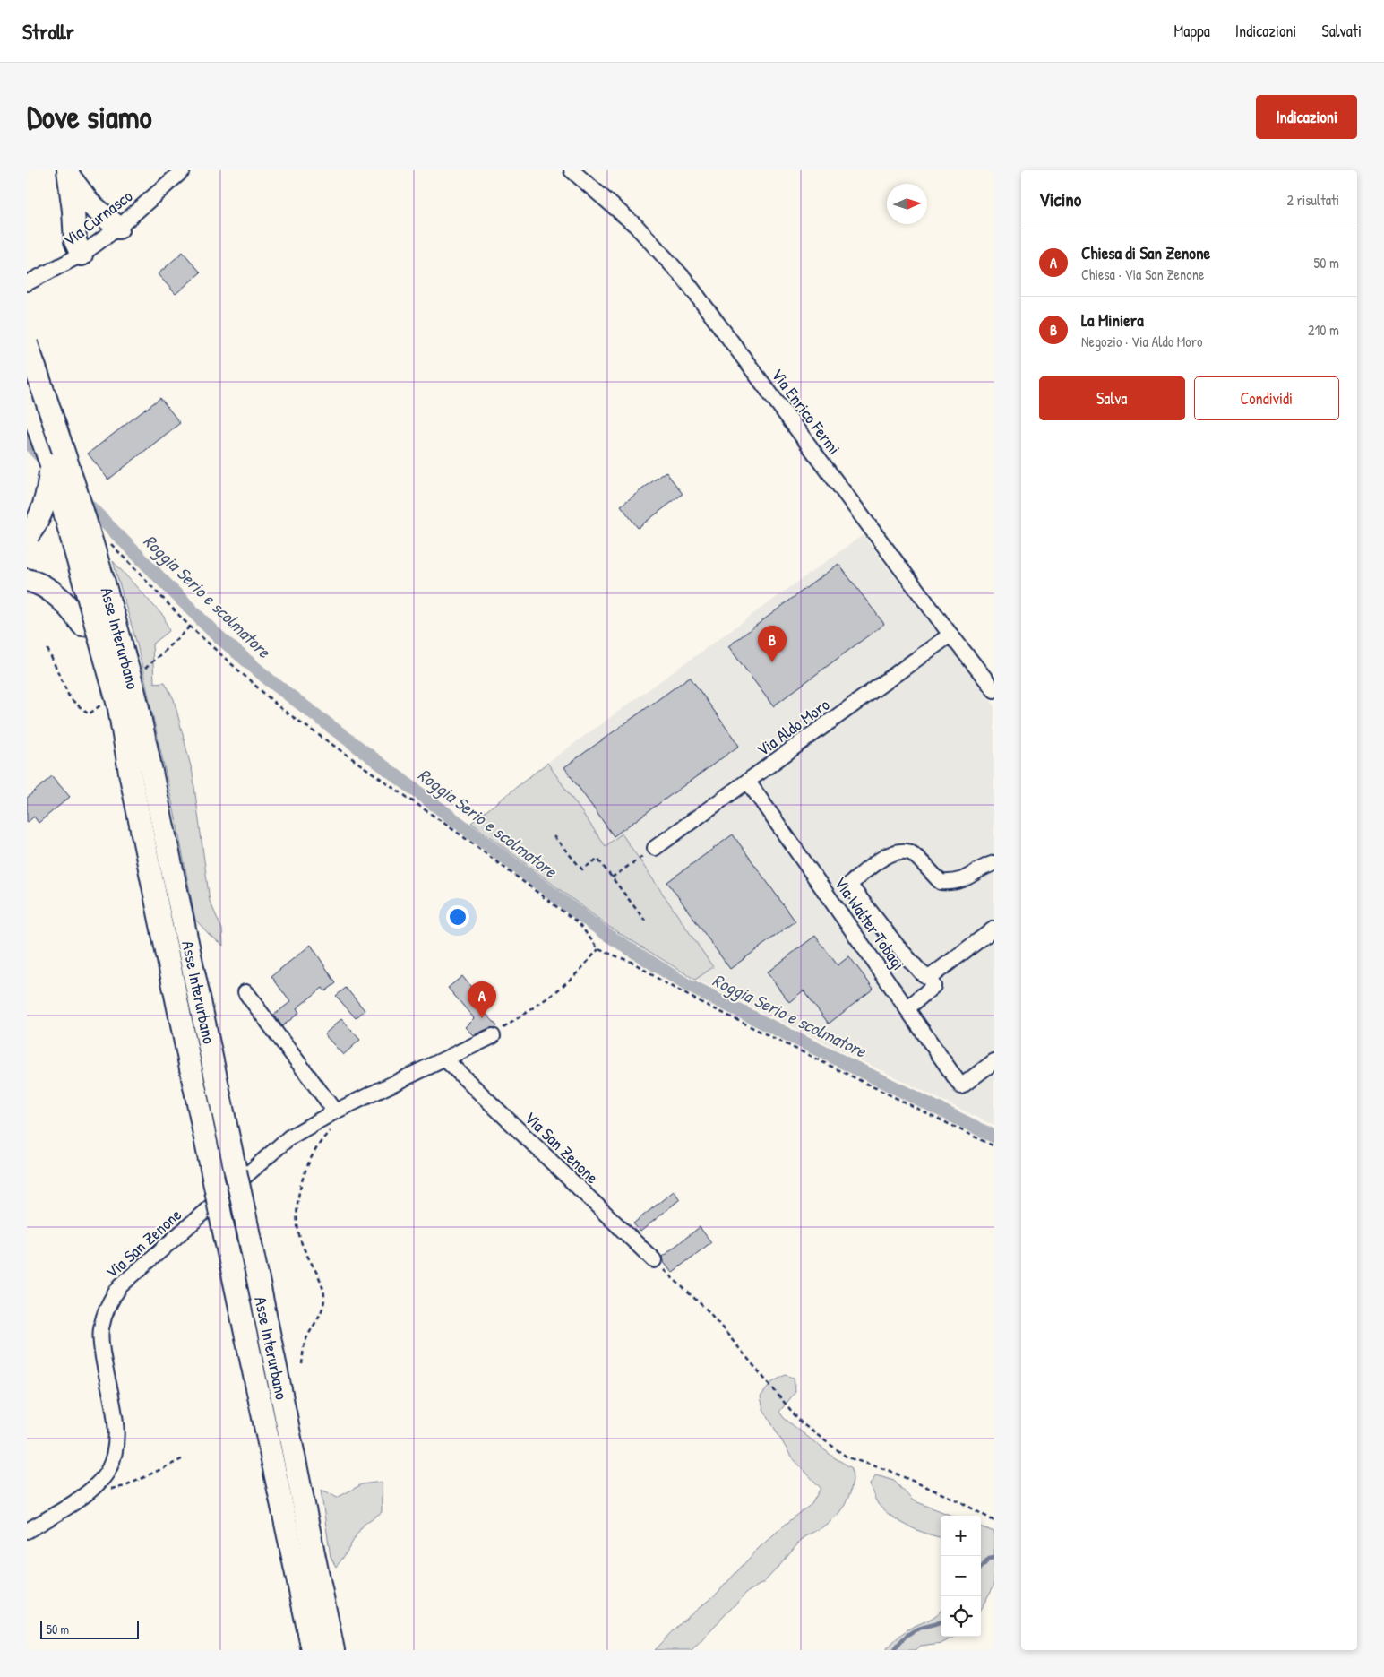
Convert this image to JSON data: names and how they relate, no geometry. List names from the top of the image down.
{
  "streets": {
    "highway": ["Asse Interurbano"],
    "street": [
      "Via Curnasco",
      "Via Enrico Fermi",
      "Via Aldo Moro",
      "Via Walter Tobagi",
      "Via San Zenone"
    ]
  },
  "crossings": [
    ["Via Enrico Fermi", "Via Aldo Moro"],
    ["Via Aldo Moro", "Via Walter Tobagi"]
  ],
  "water": ["Roggia Serio e scolmatore"],
  "scale_bar": "50 m",
  "north": "right",
  "page": {
    "header": "Strollr",
    "nav": ["Mappa", "Indicazioni", "Salvati"],
    "buttons": [
      "Indicazioni",
      ["Salva", "Condividi"]
    ],
    "title": "Dove siamo",
    "heading": ["Vicino", "2 risultati"],
    "list": [
      {
        "mark": "A",
        "name": "Chiesa di San Zenone",
        "note": "Chiesa · Via San Zenone",
        "value": "50 m"
      },
      {
        "mark": "B",
        "name": "La Miniera",
        "note": "Negozio · Via Aldo Moro",
        "value": "210 m"
      }
    ],
    "pins": ["B", "A"],
    "map_buttons": ["+", "−"],
    "scale": "50 m"
  }
}
